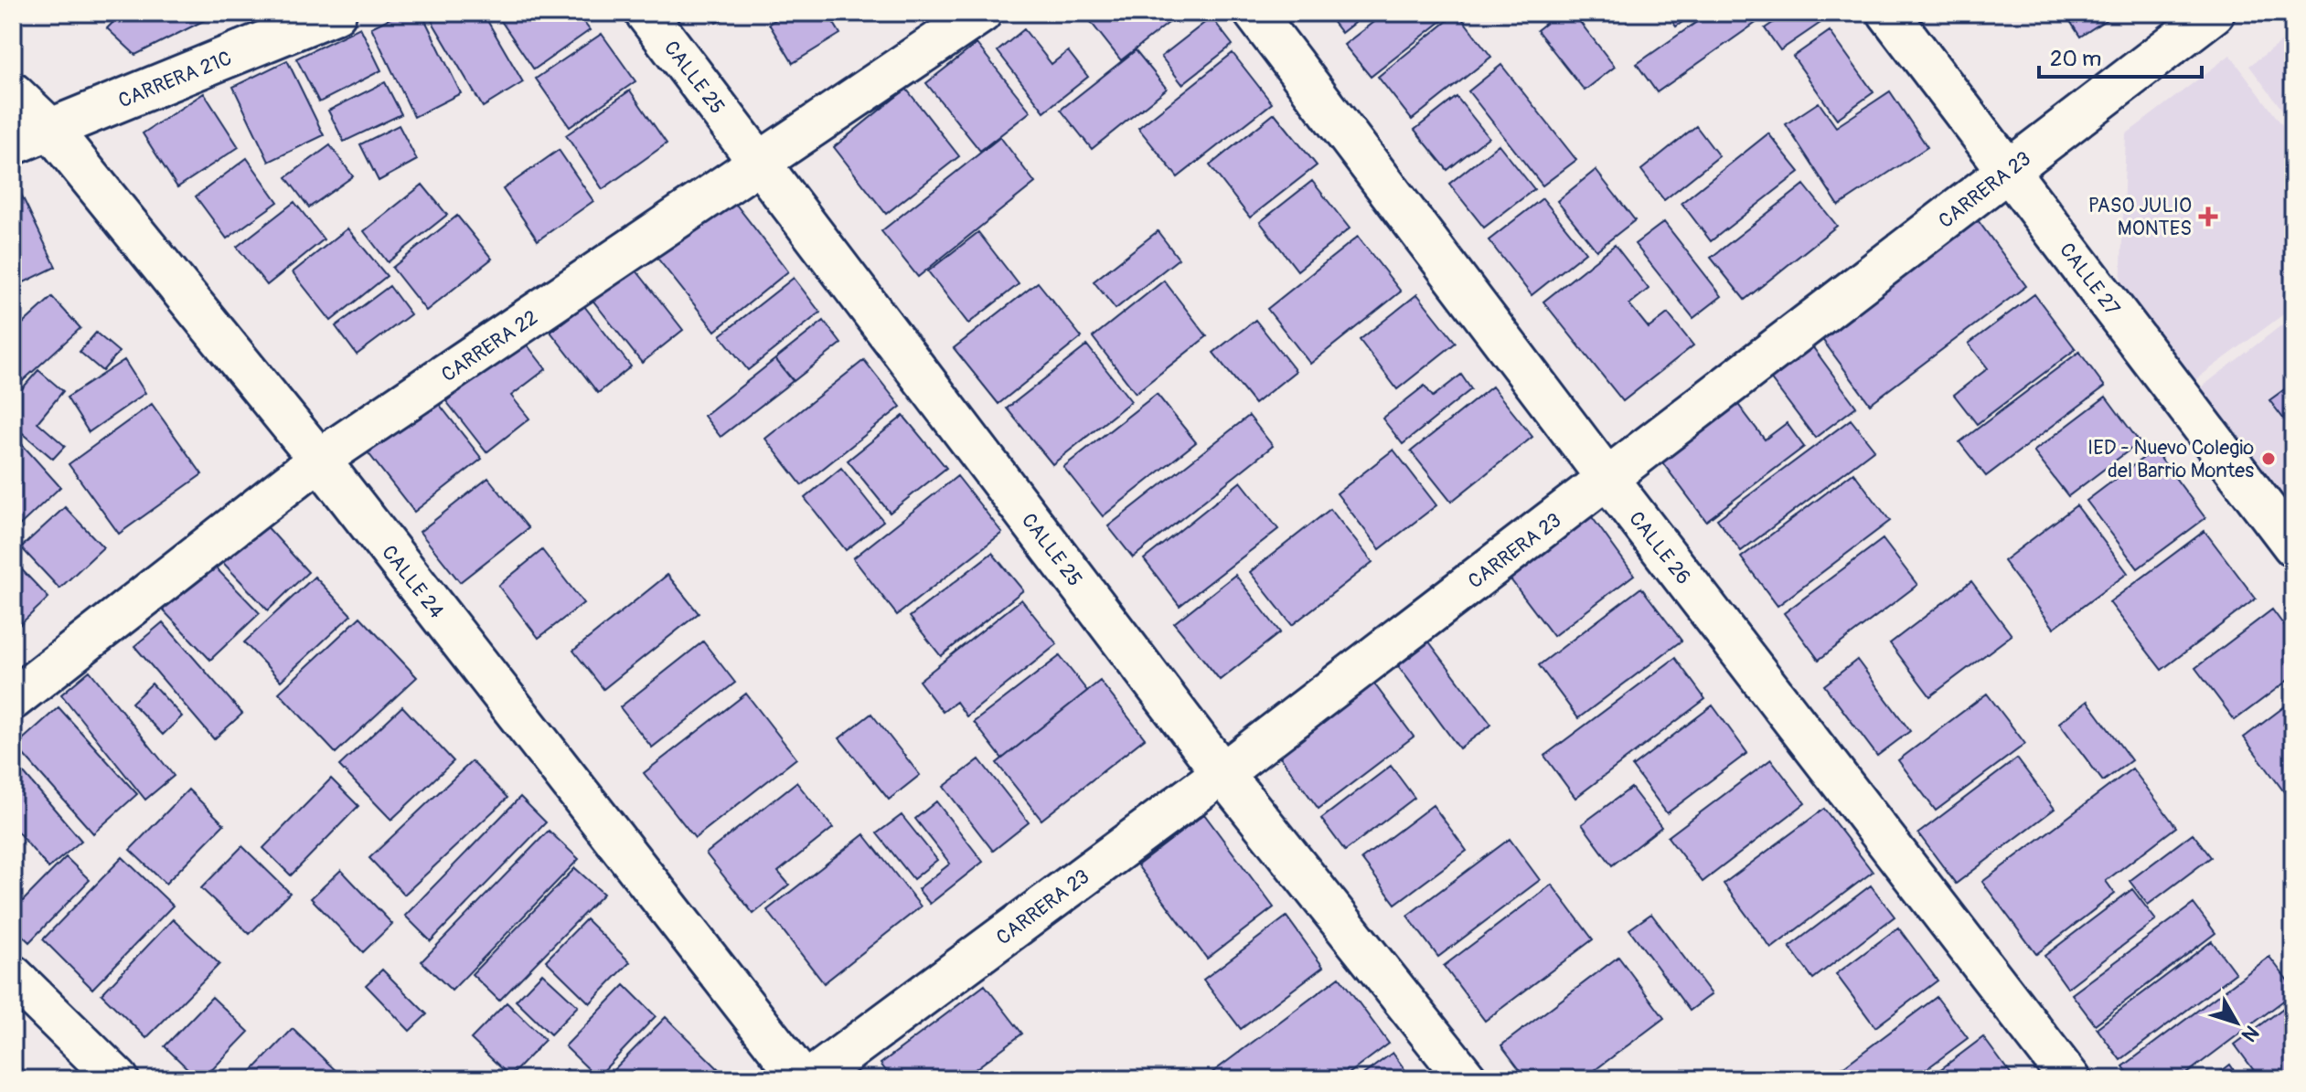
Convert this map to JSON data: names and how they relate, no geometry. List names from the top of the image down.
{
  "streets": {
    "street": [
      "CALLE 25",
      "CARRERA 21C",
      "CARRERA 23",
      "CALLE 27",
      "CARRERA 22",
      "CALLE 26",
      "CALLE 24"
    ]
  },
  "crossings": [
    ["CALLE 25", "CARRERA 23"],
    ["CALLE 25", "CARRERA 22"],
    ["CARRERA 21C", "CALLE 24"],
    ["CARRERA 23", "CALLE 27"],
    ["CARRERA 23", "CALLE 26"],
    ["CARRERA 22", "CALLE 24"]
  ],
  "places": {
    "health": ["PASO JULIO MONTES"],
    "other": ["IED - Nuevo Colegio del Barrio Montes"]
  },
  "scale_bar": "20 m",
  "north": "bottom right"
}
